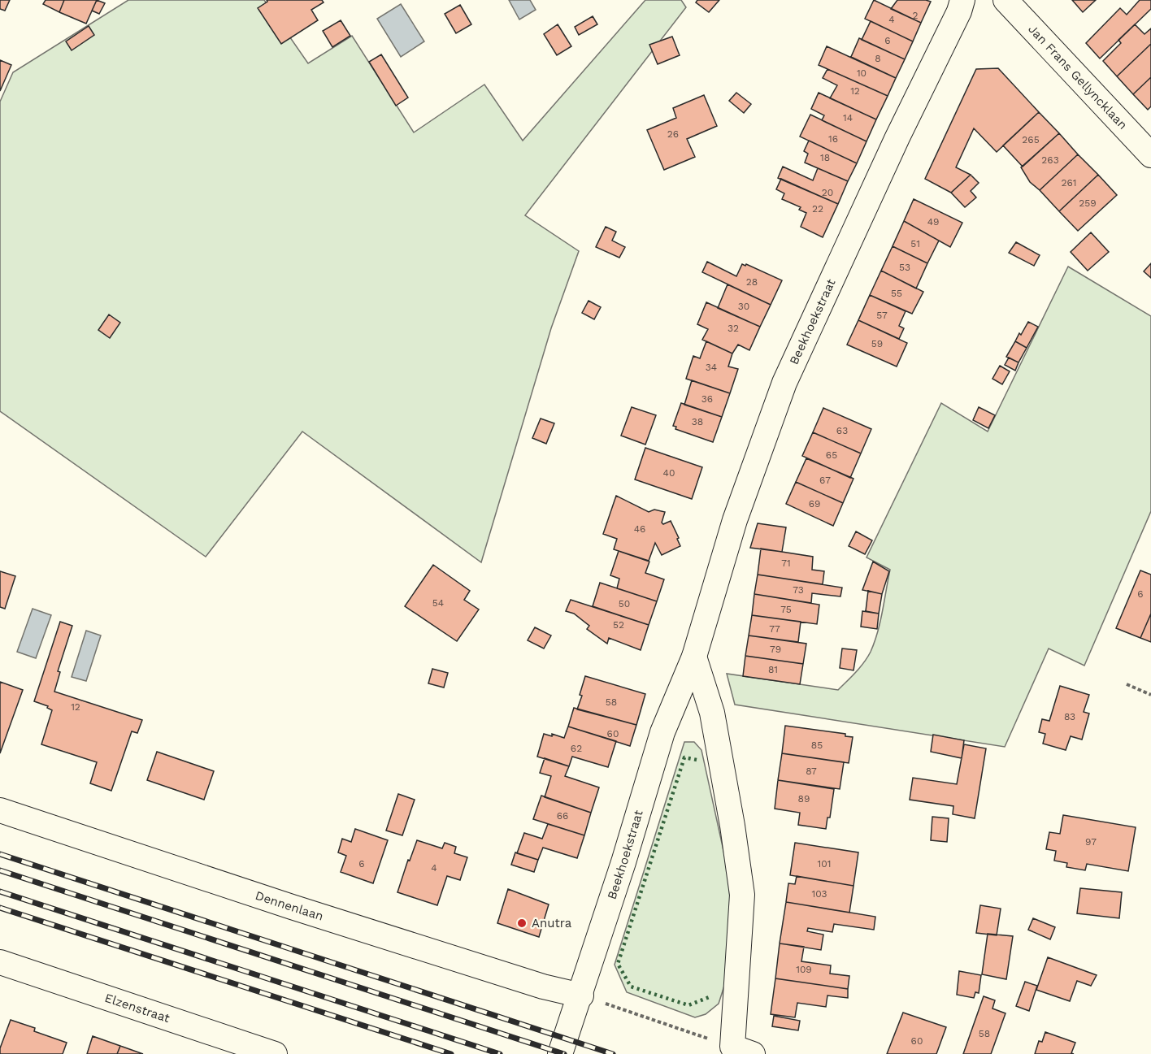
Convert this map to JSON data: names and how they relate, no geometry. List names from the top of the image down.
{
  "streets": {
    "street": [
      "Jan Frans Gellyncklaan",
      "Beekhoekstraat",
      "Dennenlaan",
      "Elzenstraat"
    ]
  },
  "crossings": [
    ["Beekhoekstraat", "Dennenlaan"]
  ],
  "places": ["Anutra"],
  "house_numbers": [
    "2",
    "4",
    "6",
    "8",
    "10",
    "12",
    "14",
    "26",
    "16",
    "265",
    "18",
    "263",
    "261",
    "20",
    "259",
    "22",
    "49",
    "51",
    "53",
    "28",
    "55",
    "30",
    "57",
    "32",
    "59",
    "34",
    "36",
    "38",
    "63",
    "65",
    "40",
    "67",
    "69",
    "46",
    "71",
    "73",
    "6",
    "54",
    "50",
    "75",
    "52",
    "77",
    "79",
    "81",
    "58",
    "12",
    "83",
    "60",
    "85",
    "62",
    "87",
    "89",
    "66",
    "97",
    "6",
    "101",
    "4",
    "103",
    "109",
    "58",
    "60"
  ]
}
